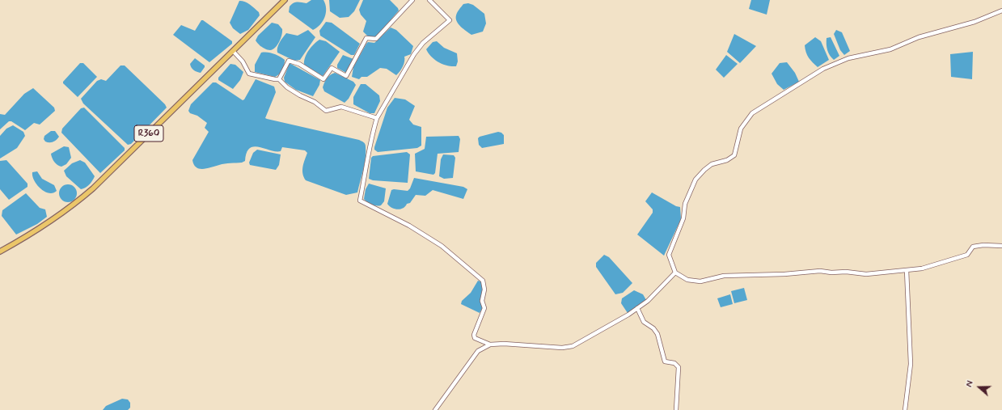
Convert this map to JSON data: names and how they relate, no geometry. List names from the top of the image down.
{
  "streets": {
    "main road": ["R360"]
  },
  "north": "left"
}
